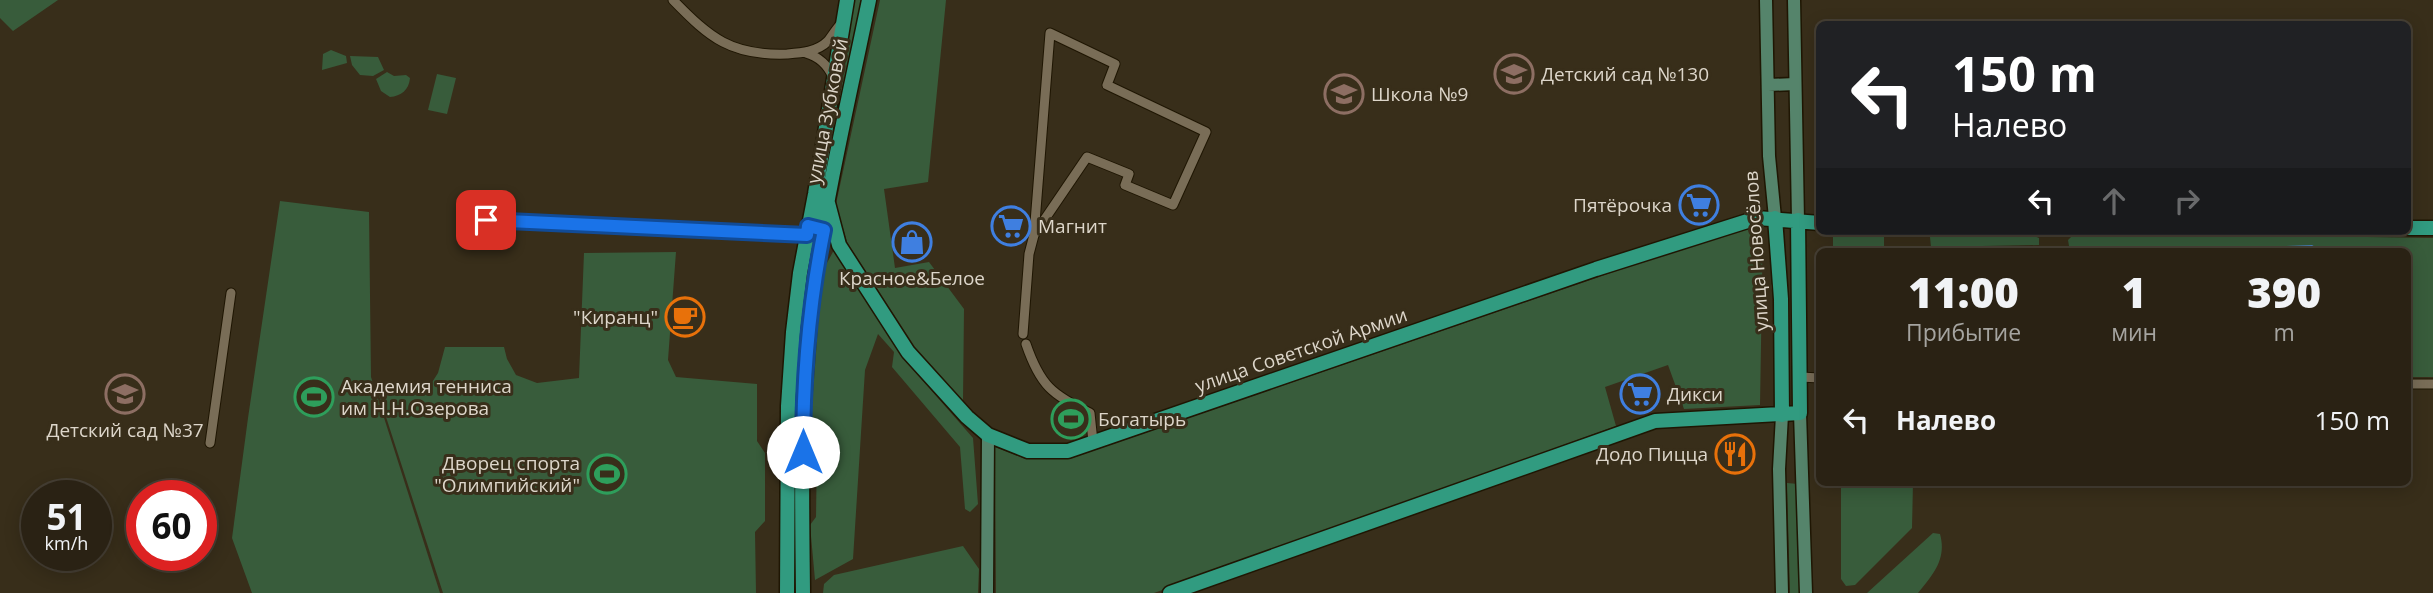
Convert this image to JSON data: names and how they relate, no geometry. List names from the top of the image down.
{
  "streets": {
    "main road": ["улица Зубковой", "улица Новосёлов", "улица Советской Армии"]
  },
  "crossings": [
    ["улица Зубковой", "улица Советской Армии"],
    ["улица Новосёлов", "улица Советской Армии"]
  ],
  "places": {
    "school or university": ["Детский сад №130", "Школа №9", "Детский сад №37"],
    "supermarket": ["Пятёрочка", "Магнит", "Дикси"],
    "shop": ["Красное&Белое"],
    "cafe": ["\"Киранц\""],
    "sports": ["Академия тенниса им Н.Н.Озерова", "Богатырь", "Дворец спорта \"Олимпийский\""],
    "restaurant": ["Додо Пицца"]
  },
  "page": {
    "turn": ["150 m", "Налево"],
    "eta": [
      "11:00",
      "Прибытие",
      "1",
      "мин",
      "390",
      "m"
    ],
    "list": [
      {
        "name": "Налево",
        "value": "150 m"
      }
    ],
    "speed": "51 km/h",
    "limit": "60"
  }
}
